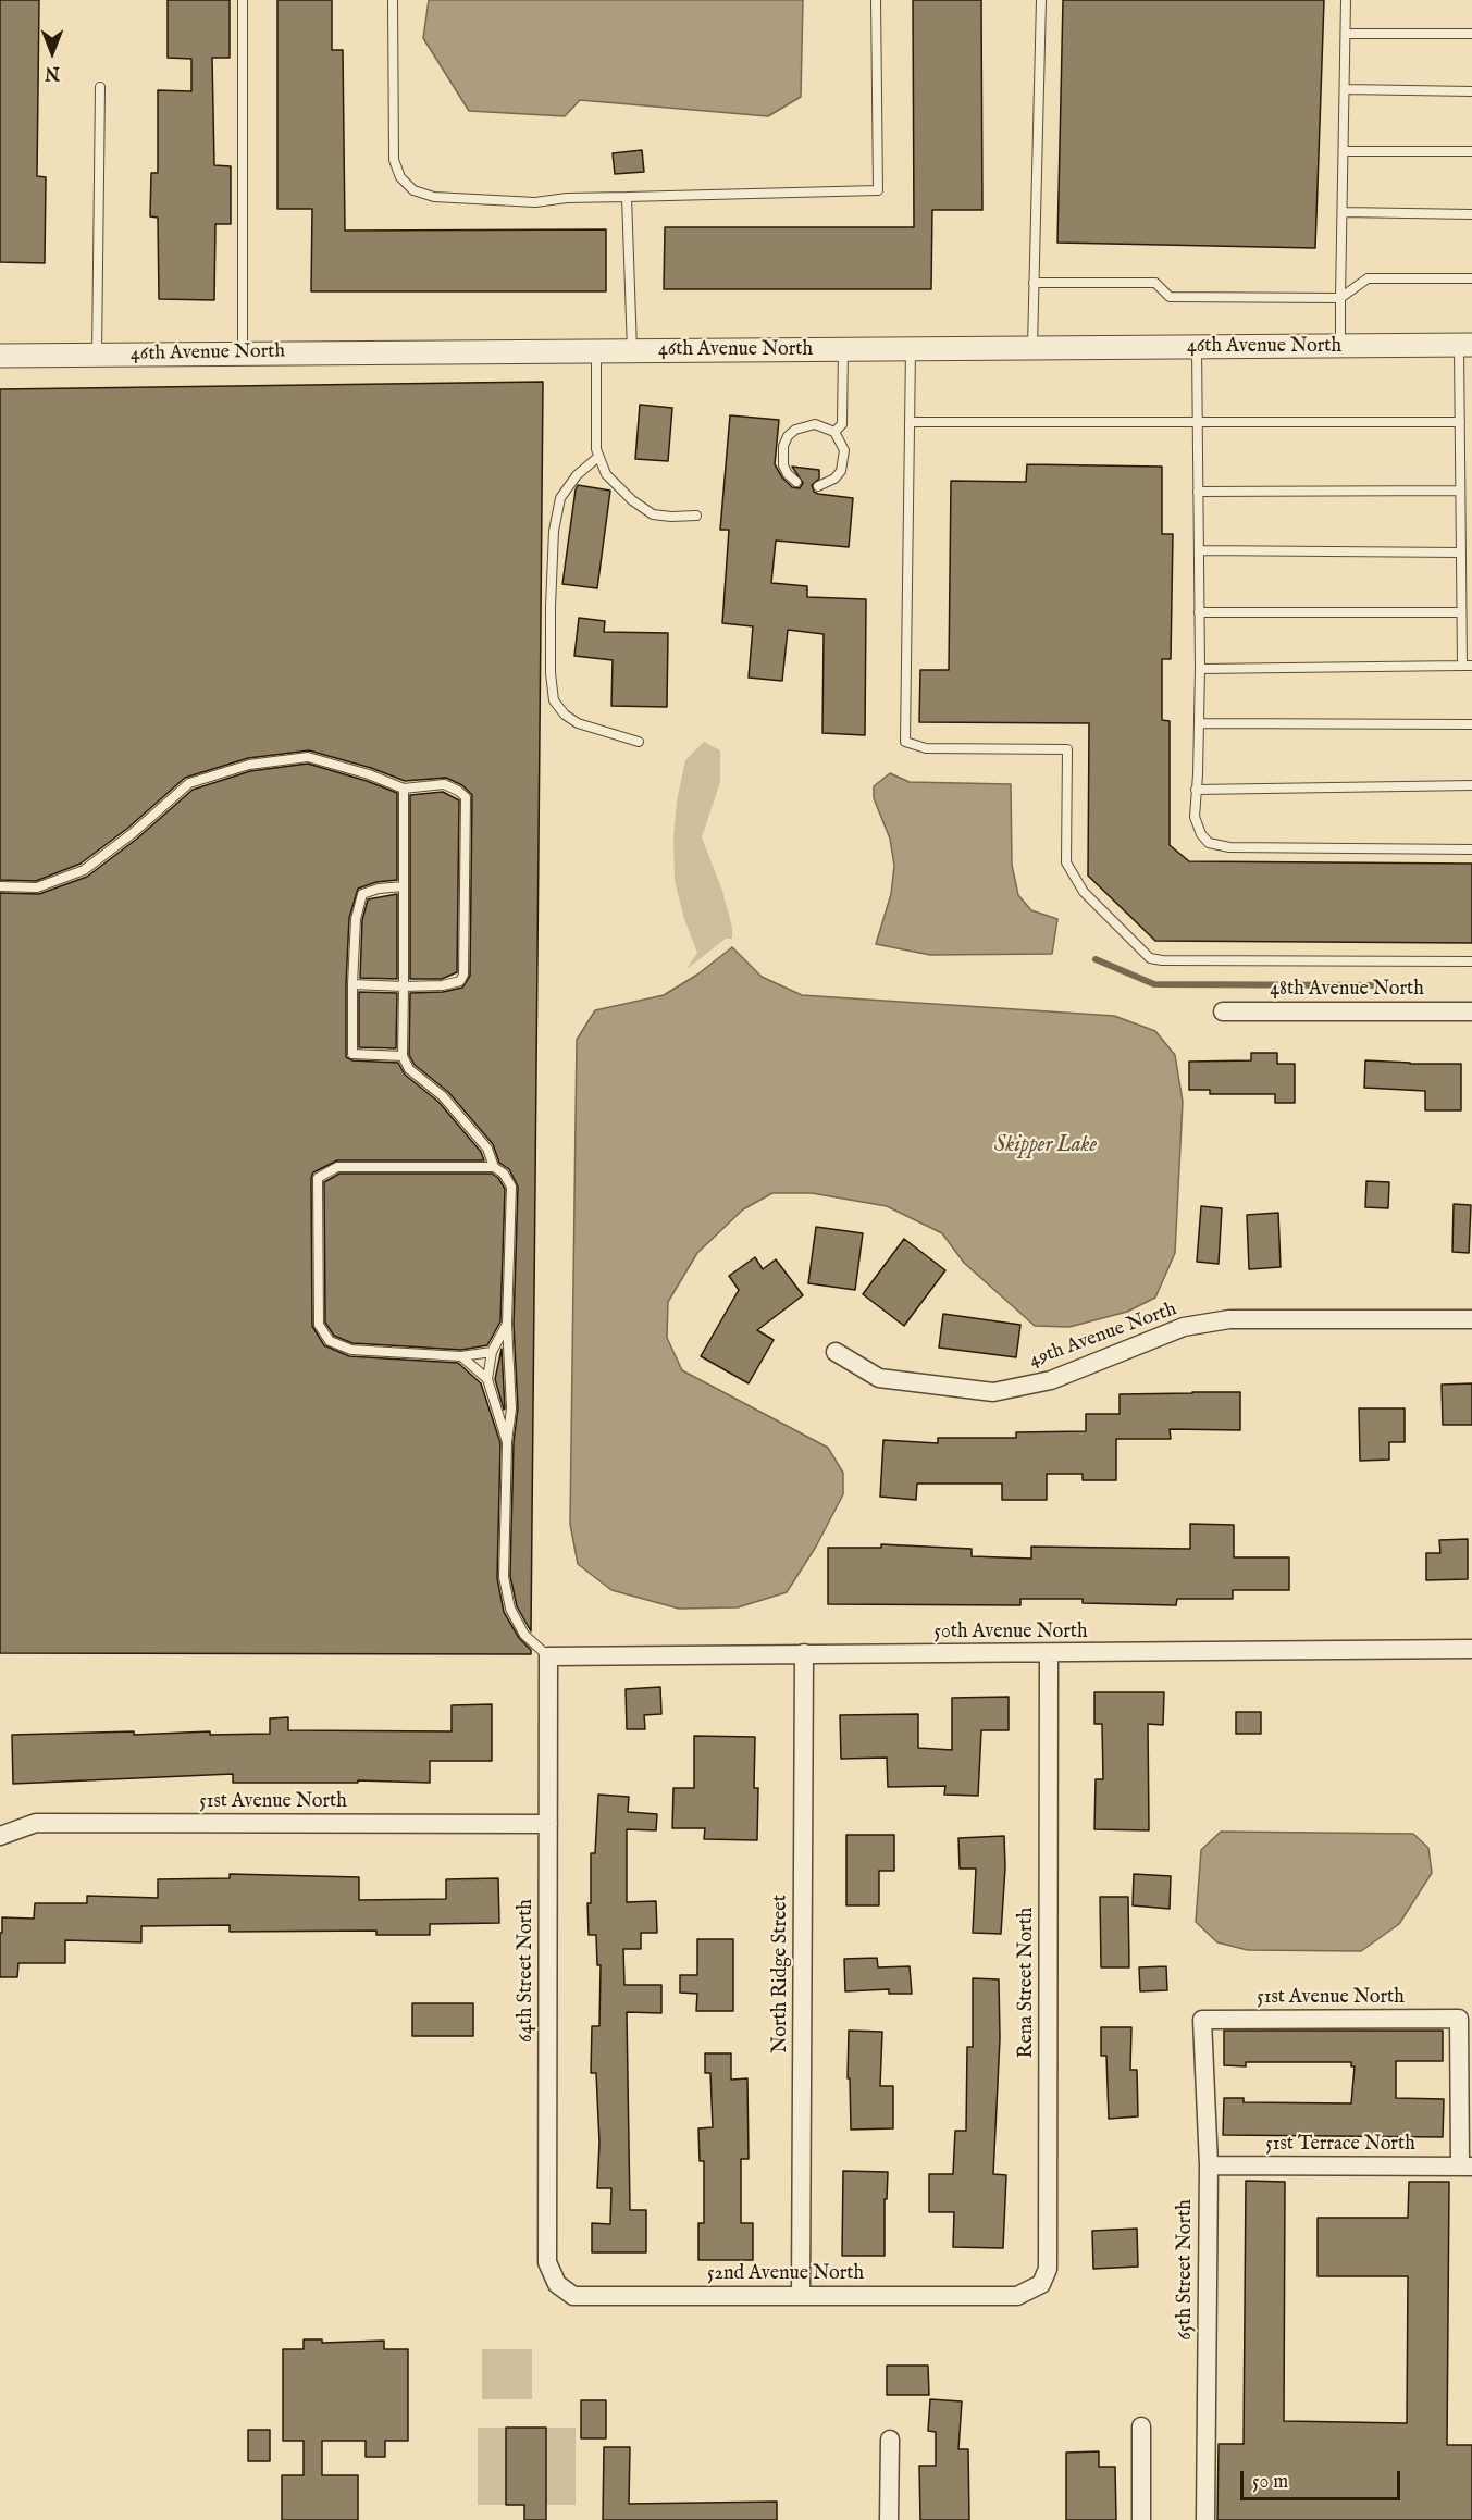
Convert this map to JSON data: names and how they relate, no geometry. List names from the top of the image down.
{
  "streets": {
    "street": [
      "46th Avenue North",
      "48th Avenue North",
      "49th Avenue North",
      "50th Avenue North",
      "51st Avenue North",
      "64th Street North",
      "North Ridge Street",
      "Rena Street North",
      "51st Terrace North",
      "65th Street North",
      "52nd Avenue North"
    ]
  },
  "crossings": [
    ["50th Avenue North", "64th Street North"],
    ["50th Avenue North", "North Ridge Street"],
    ["50th Avenue North", "Rena Street North"],
    ["51st Avenue North", "64th Street North"],
    ["51st Avenue North", "51st Terrace North"],
    ["51st Avenue North", "65th Street North"],
    ["64th Street North", "52nd Avenue North"],
    ["North Ridge Street", "52nd Avenue North"],
    ["Rena Street North", "52nd Avenue North"],
    ["51st Terrace North", "65th Street North"]
  ],
  "water": ["Skipper Lake"],
  "scale_bar": "50 m",
  "north": "bottom"
}
